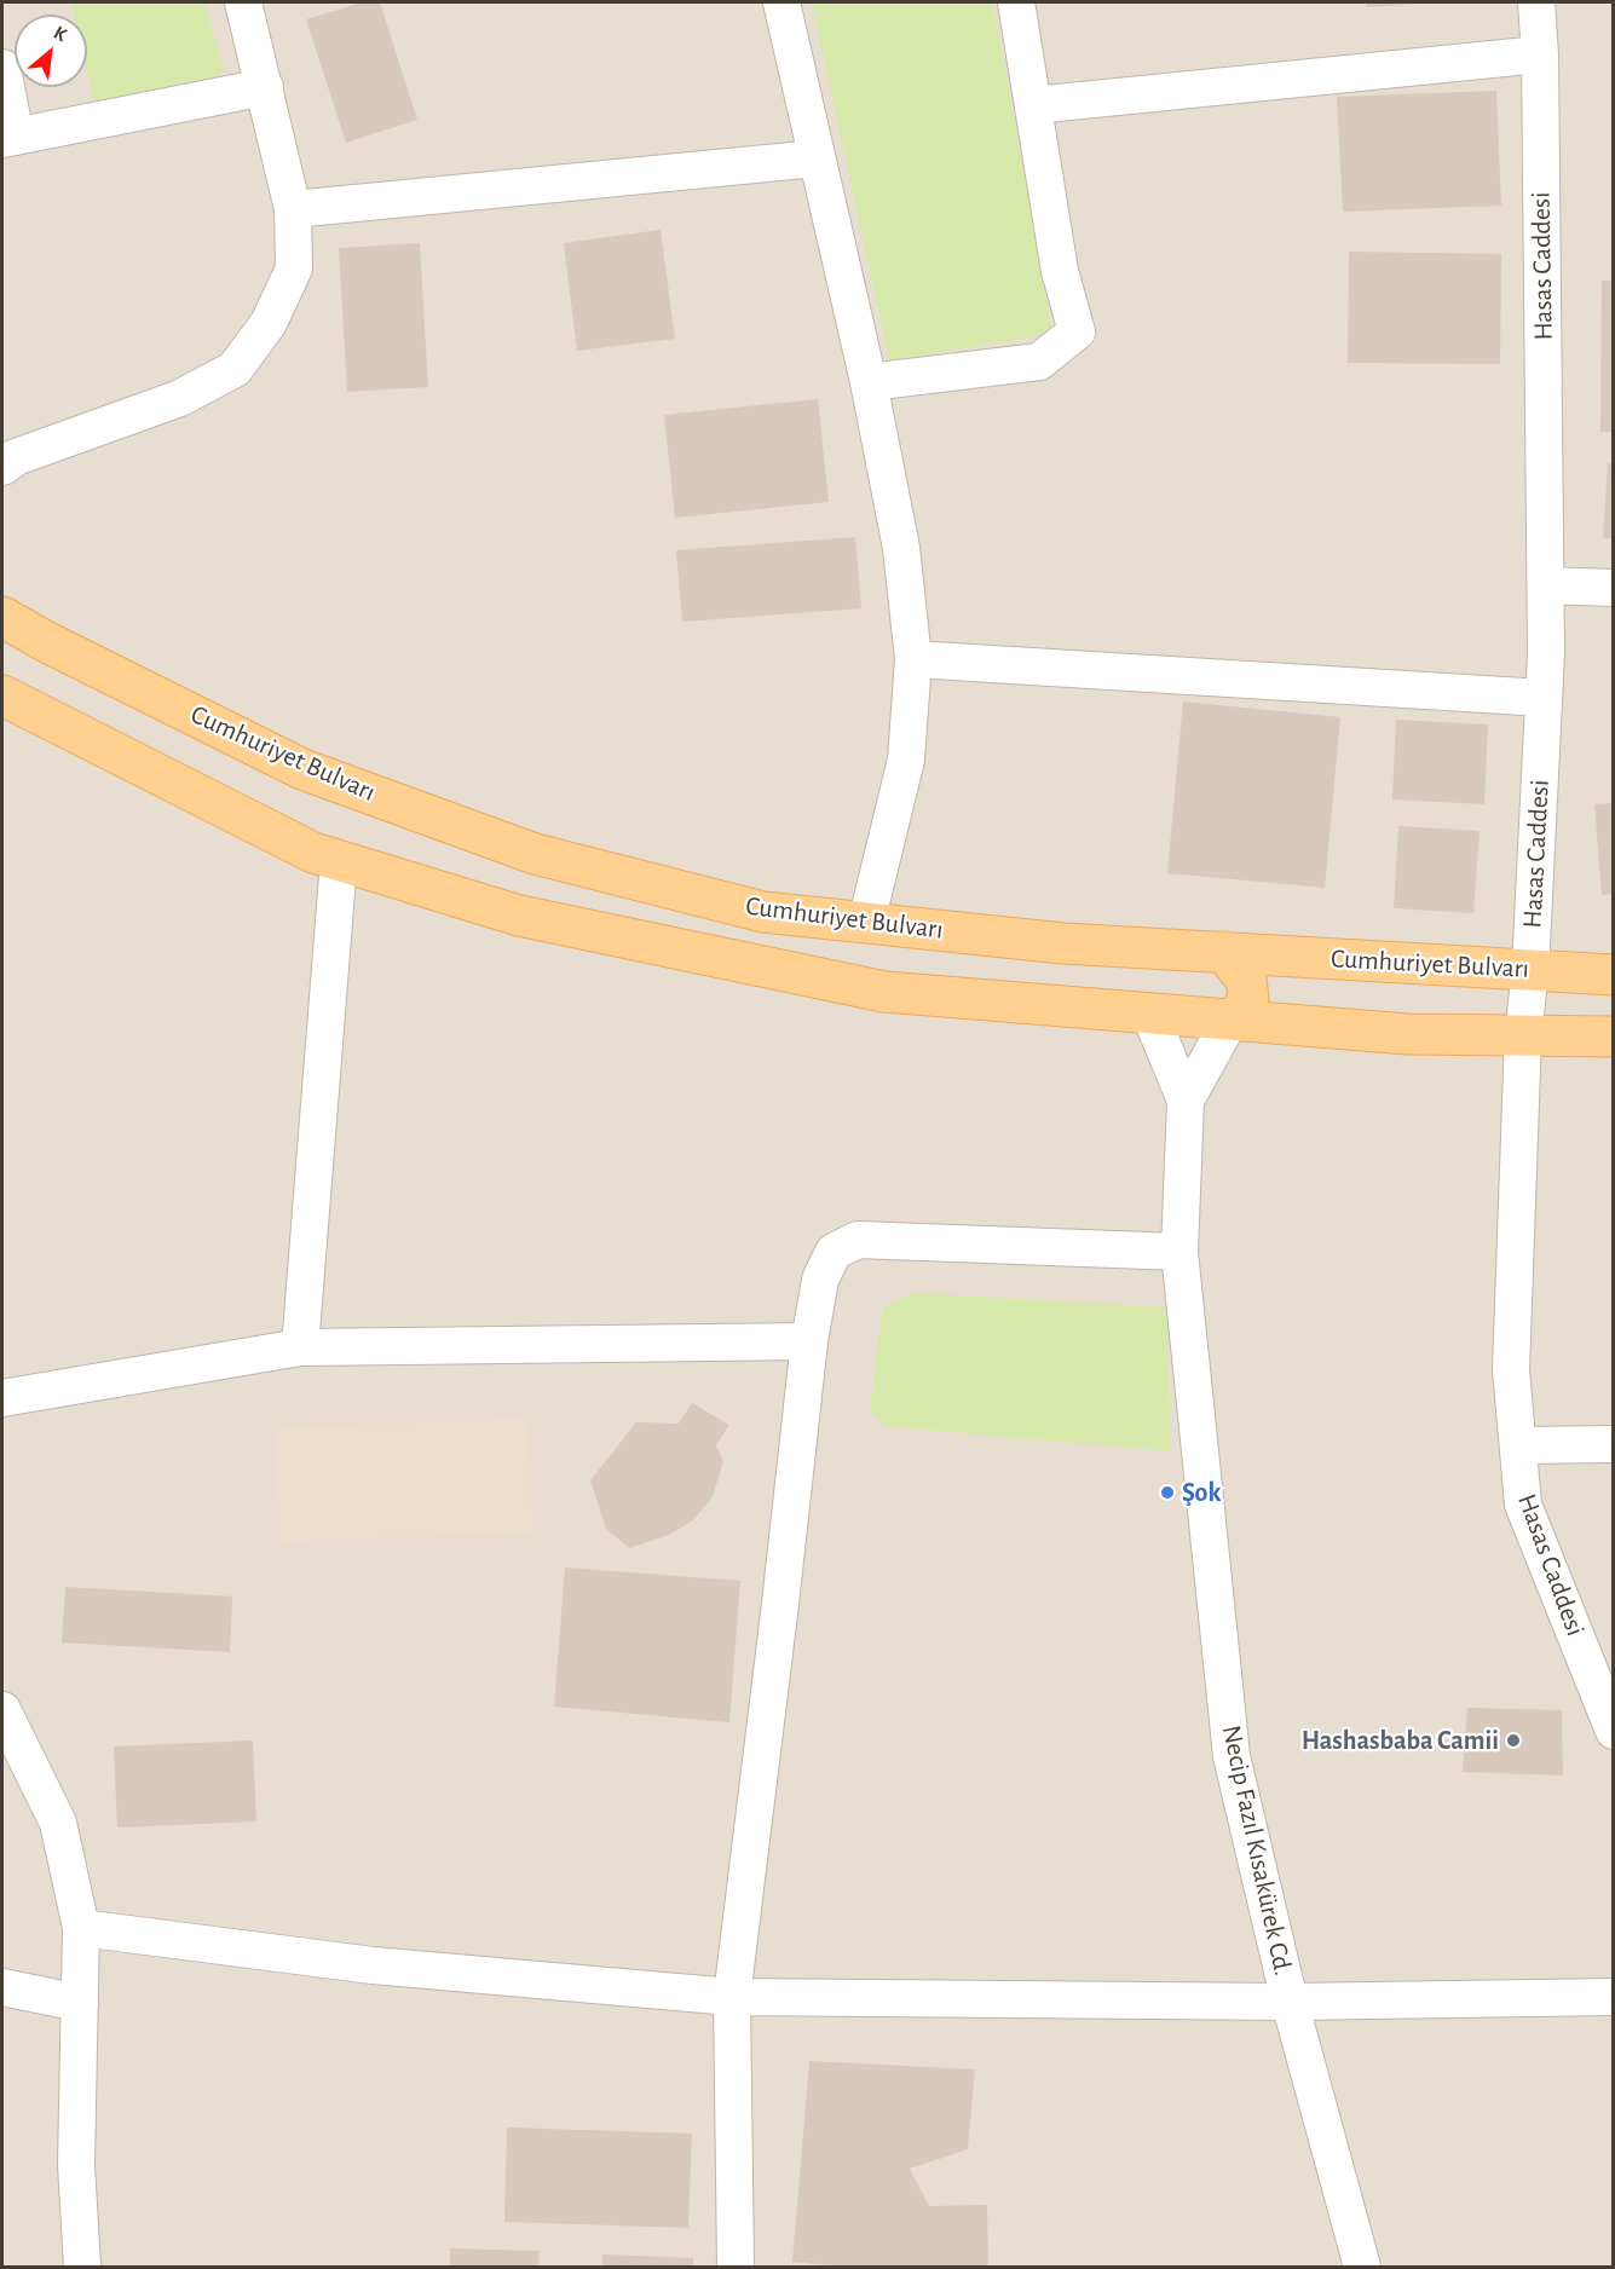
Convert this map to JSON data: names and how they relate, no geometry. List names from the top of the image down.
{
  "streets": {
    "main road": ["Cumhuriyet Bulvarı"],
    "street": ["Hasas Caddesi", "Necip Fazıl Kısakürek Cd."]
  },
  "crossings": [
    ["Hasas Caddesi", "Cumhuriyet Bulvarı"]
  ],
  "places": ["Şok", "Hashasbaba Camii"],
  "north": "top right"
}
